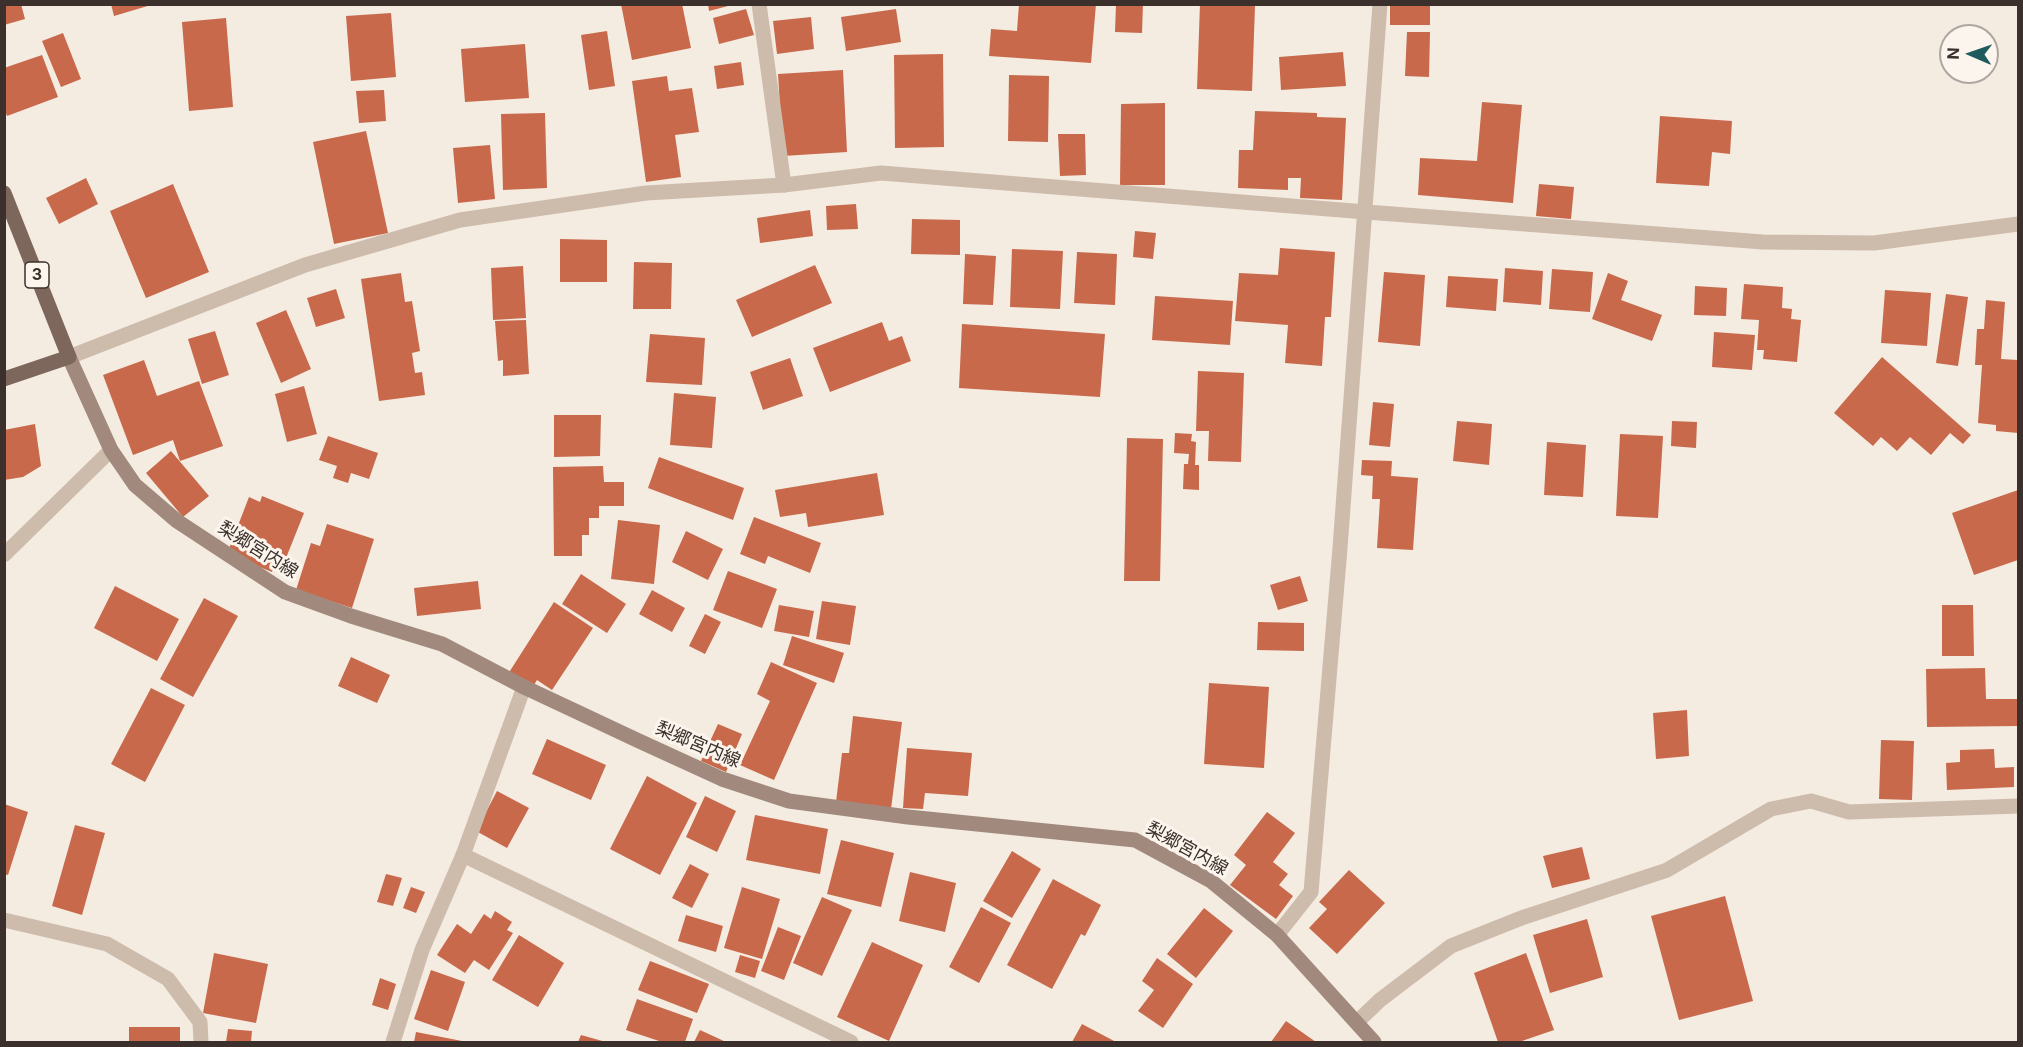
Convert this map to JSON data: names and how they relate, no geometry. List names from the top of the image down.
{
  "streets": {
    "main road": ["3", "梨郷宮内線"]
  },
  "crossings": [
    ["3", "梨郷宮内線"]
  ],
  "north": "left"
}
